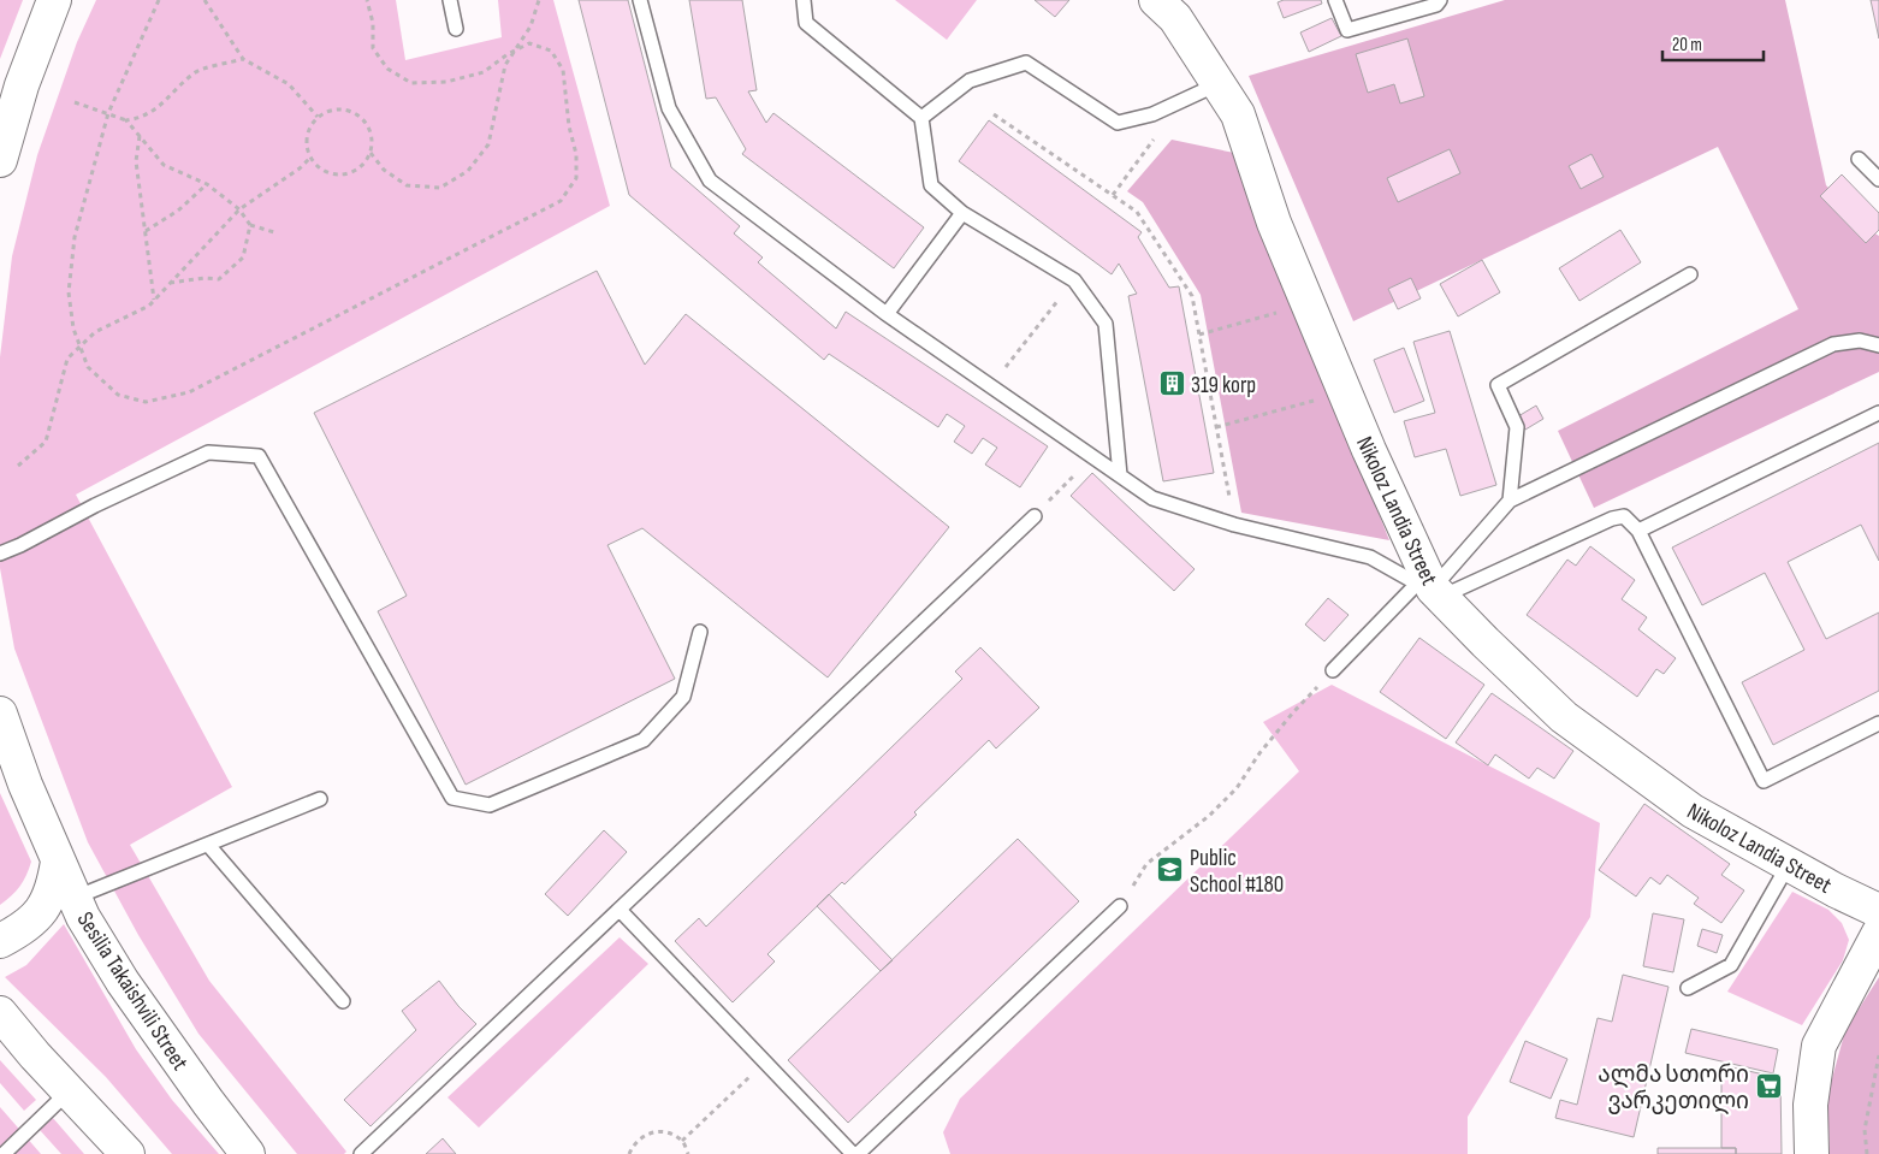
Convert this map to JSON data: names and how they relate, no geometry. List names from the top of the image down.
{
  "streets": {
    "street": ["Nikoloz Landia Street", "Sesilia Takaishvili Street"]
  },
  "places": {
    "building": ["319 korp"],
    "school or university": ["Public School #180"],
    "supermarket": ["ალმა სთორი ვარკეთილი"]
  },
  "scale_bar": "20 m"
}
